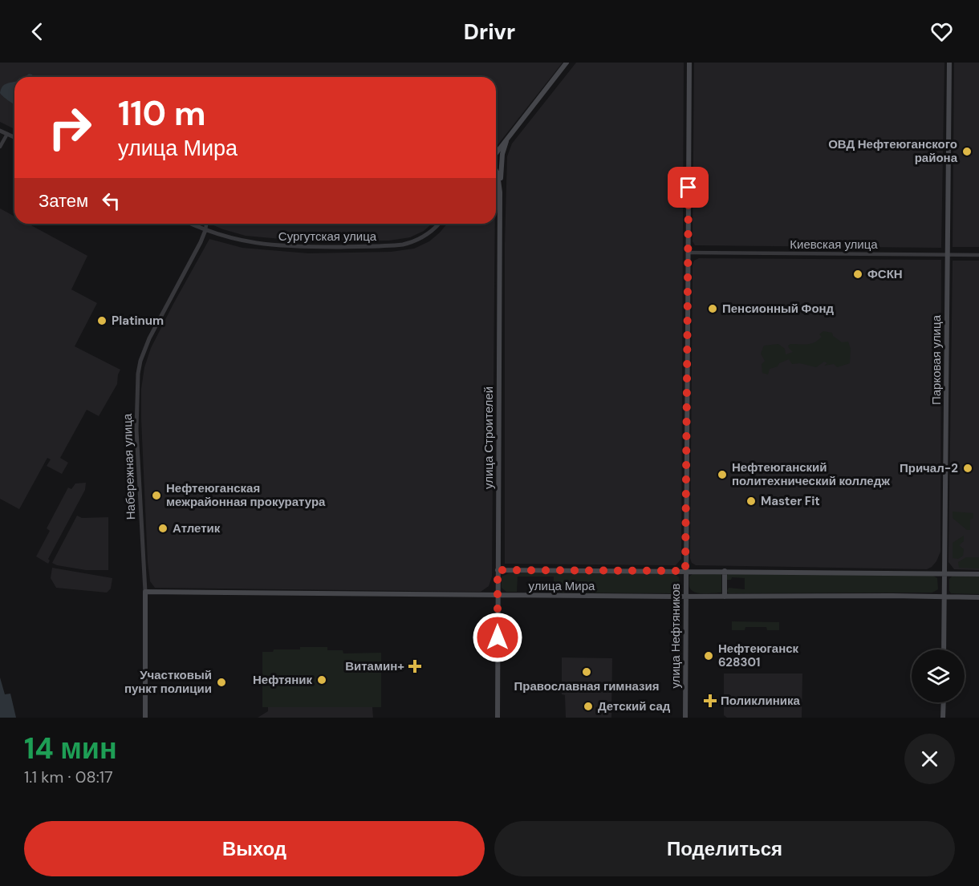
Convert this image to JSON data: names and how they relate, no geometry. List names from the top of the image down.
{
  "streets": {
    "main road": [
      "Парковая улица",
      "улица Строителей",
      "Набережная улица",
      "улица Мира",
      "улица Нефтяников"
    ],
    "street": ["Сургутская улица", "Киевская улица"]
  },
  "crossings": [
    ["Сургутская улица", "Набережная улица"],
    ["Киевская улица", "Парковая улица"],
    ["Киевская улица", "улица Нефтяников"],
    ["Парковая улица", "улица Мира"],
    ["улица Строителей", "улица Мира"],
    ["Набережная улица", "улица Мира"],
    ["улица Мира", "улица Нефтяников"]
  ],
  "places": {
    "other": [
      "ОВД Нефтеюганского района",
      "ФСКН",
      "Пенсионный Фонд",
      "Platinum",
      "Причал-2",
      "Нефтеюганский политехнический колледж",
      "Нефтеюганская межрайонная прокуратура",
      "Master Fit",
      "Атлетик",
      "Нефтеюганск 628301",
      "Православная гимназия",
      "Нефтяник",
      "Участковый пункт полиции",
      "Детский сад"
    ],
    "health": ["Витамин+", "Поликлиника"]
  },
  "page": {
    "header": "Drivr",
    "turn": ["110 m", "улица Мира"],
    "then": "Затем",
    "heading": ["14 мин", "1.1 km · 08:17"],
    "buttons": ["Выход", "Поделиться"]
  }
}
